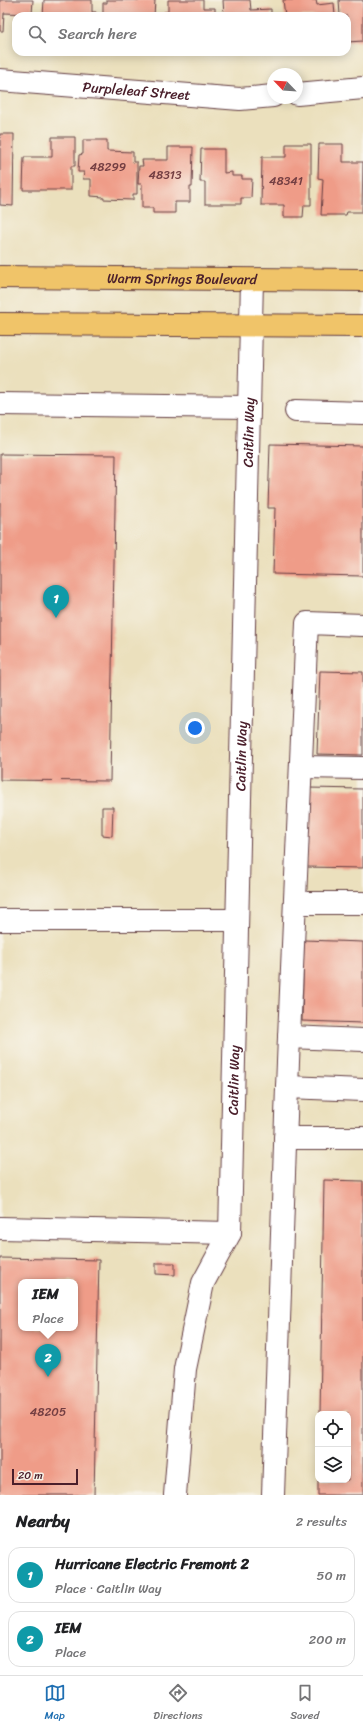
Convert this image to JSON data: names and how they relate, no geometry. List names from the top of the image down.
{
  "streets": {
    "main road": ["Warm Springs Boulevard"],
    "street": ["Purpleleaf Street", "Caitlin Way"]
  },
  "crossings": [
    ["Warm Springs Boulevard", "Caitlin Way"]
  ],
  "house_numbers": [
    "48299",
    "48313",
    "48341",
    "48205"
  ],
  "scale_bar": "20 m",
  "north": "top left",
  "page": {
    "search": "Search here",
    "pins": ["1", "2"],
    "popup": ["IEM", "Place"],
    "scale": "20 m",
    "heading": ["Nearby", "2 results"],
    "list": [
      {
        "mark": "1",
        "name": "Hurricane Electric Fremont 2",
        "note": "Place · Caitlin Way",
        "value": "50 m"
      },
      {
        "mark": "2",
        "name": "IEM",
        "note": "Place",
        "value": "200 m"
      }
    ],
    "nav": ["Map", "Directions", "Saved"]
  }
}
